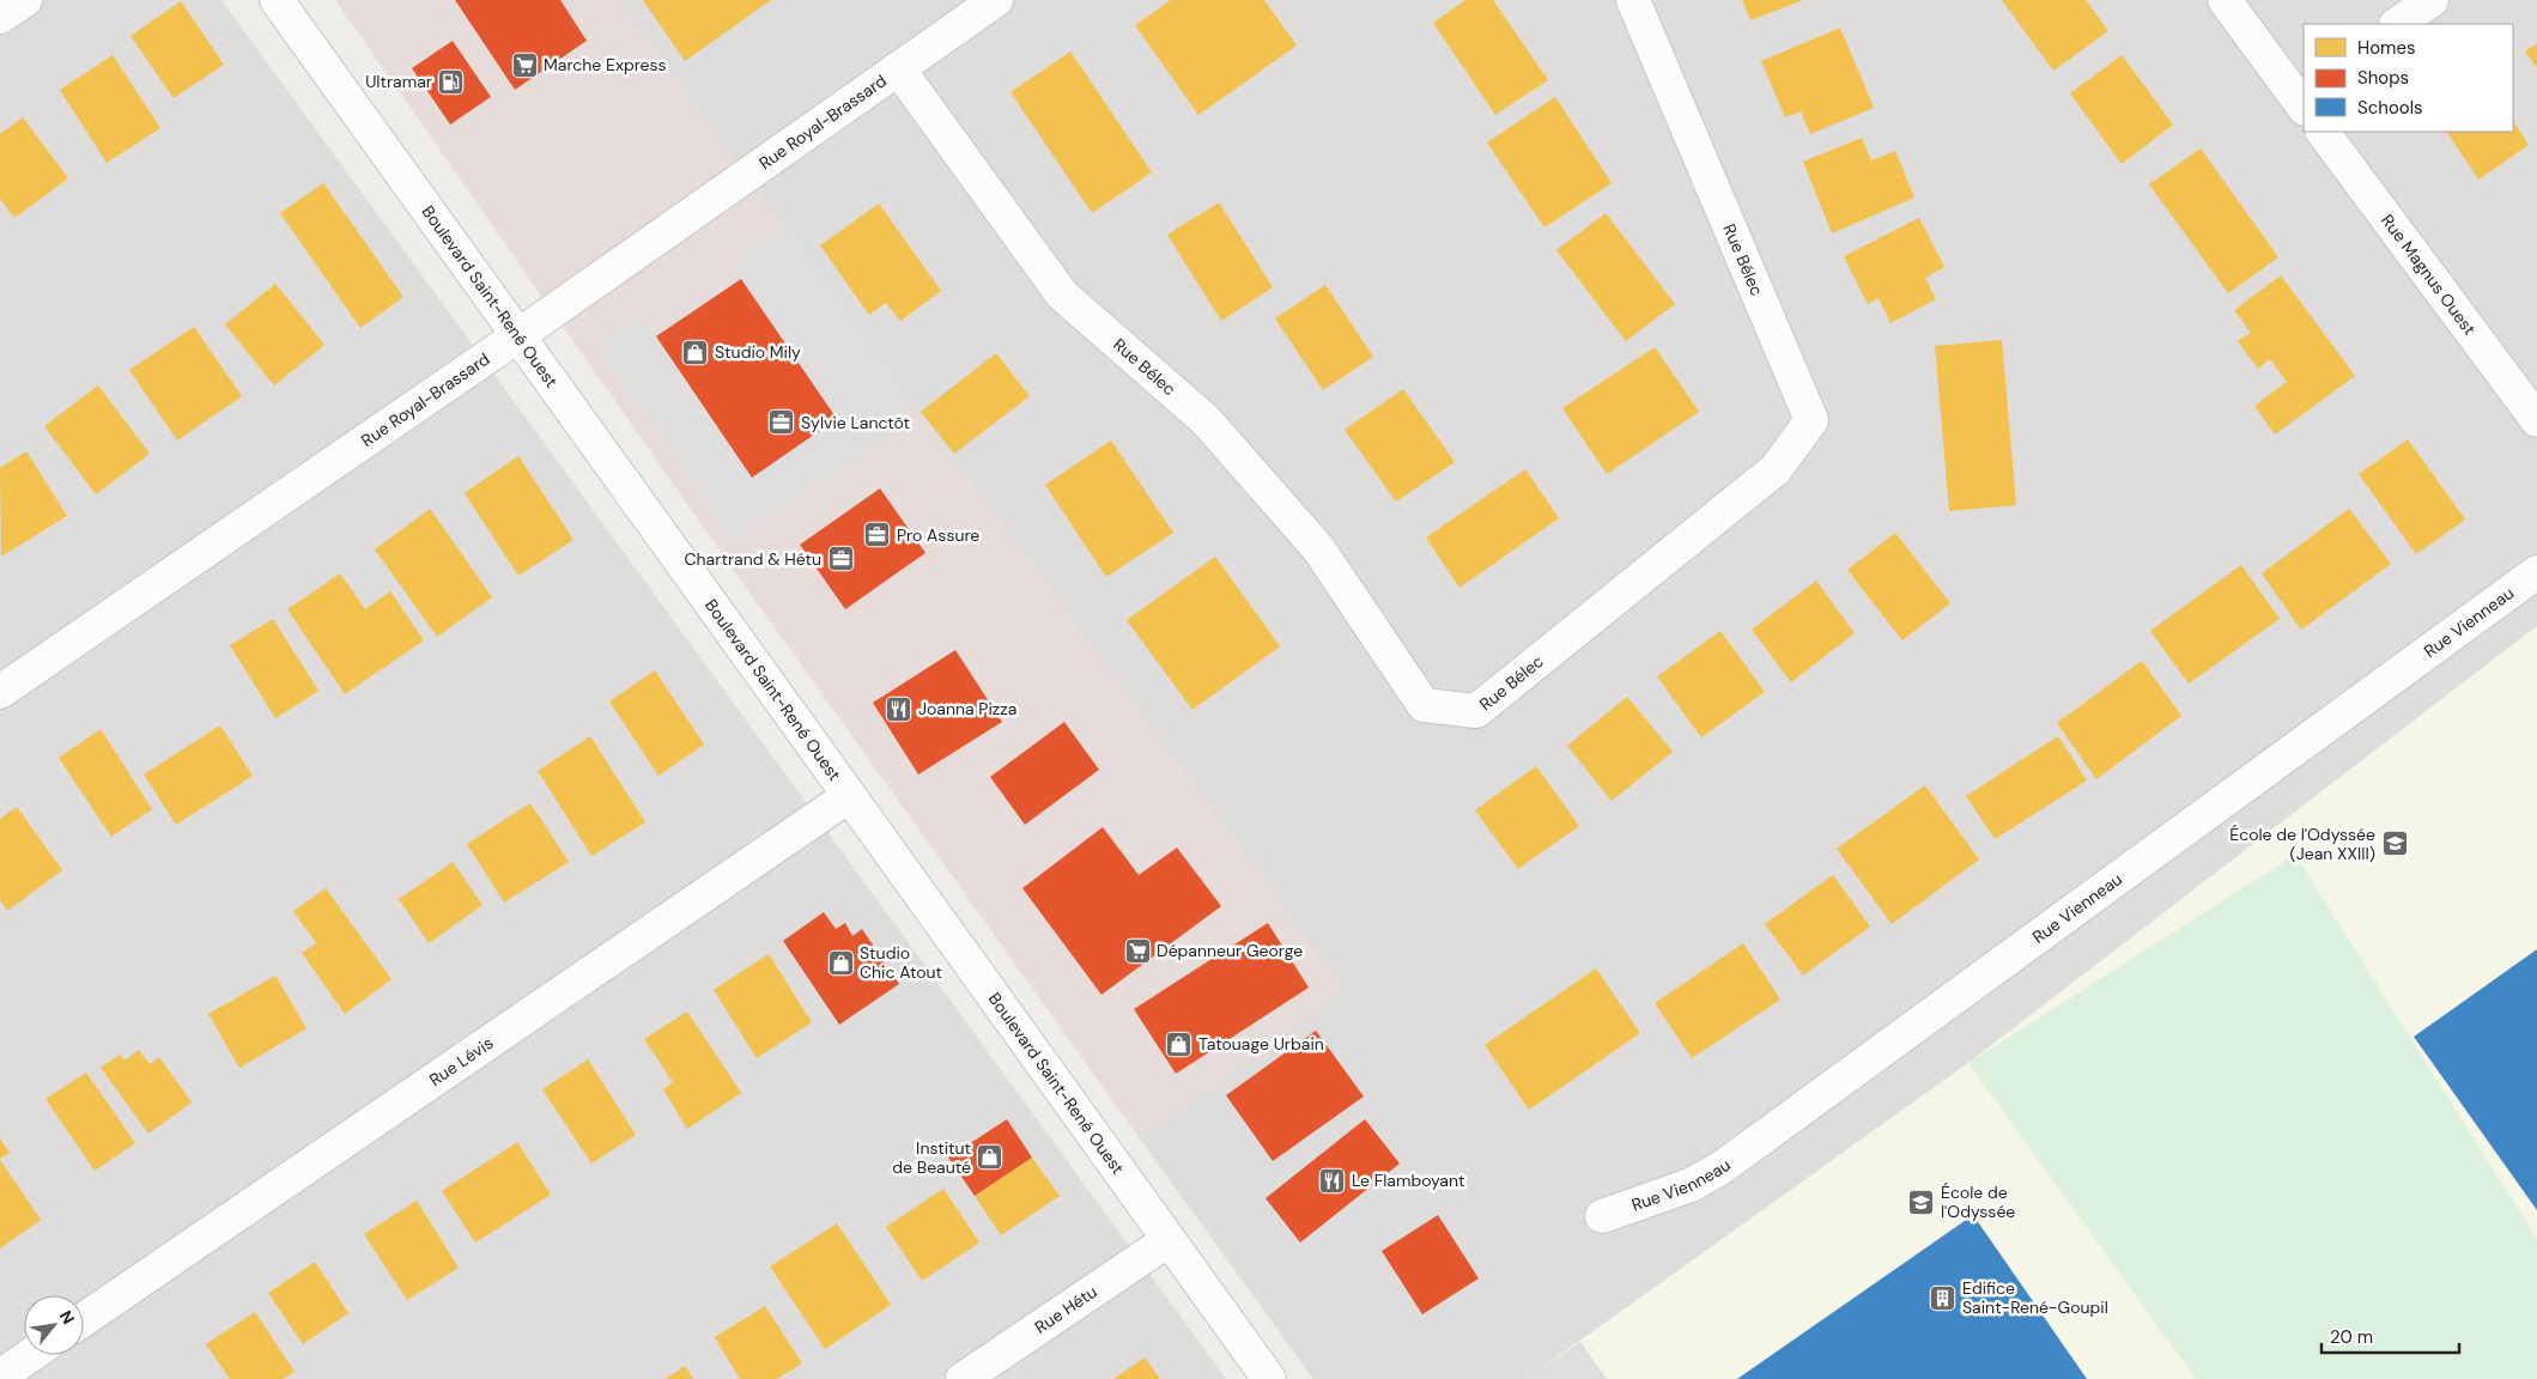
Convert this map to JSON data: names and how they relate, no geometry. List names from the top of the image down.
{
  "streets": {
    "street": [
      "Rue Royal-Brassard",
      "Rue Bélec",
      "Rue Magnus Ouest",
      "Boulevard Saint-René Ouest",
      "Rue Vienneau",
      "Rue Lévis",
      "Rue Hétu"
    ]
  },
  "crossings": [
    ["Rue Royal-Brassard", "Rue Bélec"],
    ["Rue Royal-Brassard", "Boulevard Saint-René Ouest"],
    ["Boulevard Saint-René Ouest", "Rue Lévis"],
    ["Boulevard Saint-René Ouest", "Rue Hétu"]
  ],
  "places": {
    "supermarket": ["Marche Express", "Dépanneur George"],
    "fuel station": ["Ultramar"],
    "shop": [
      "Studio Mily",
      "Studio Chic Atout",
      "Tatouage Urbain",
      "Institut de Beauté"
    ],
    "office": ["Sylvie Lanctôt", "Pro Assure", "Chartrand & Hétu"],
    "restaurant": ["Joanna Pizza", "Le Flamboyant"],
    "school or university": ["École de l'Odyssée (Jean XXIII)", "École de l'Odyssée"],
    "building": ["Edifice Saint-René-Goupil"]
  },
  "legend": ["Homes", "Shops", "Schools"],
  "scale_bar": "20 m",
  "north": "top right"
}
